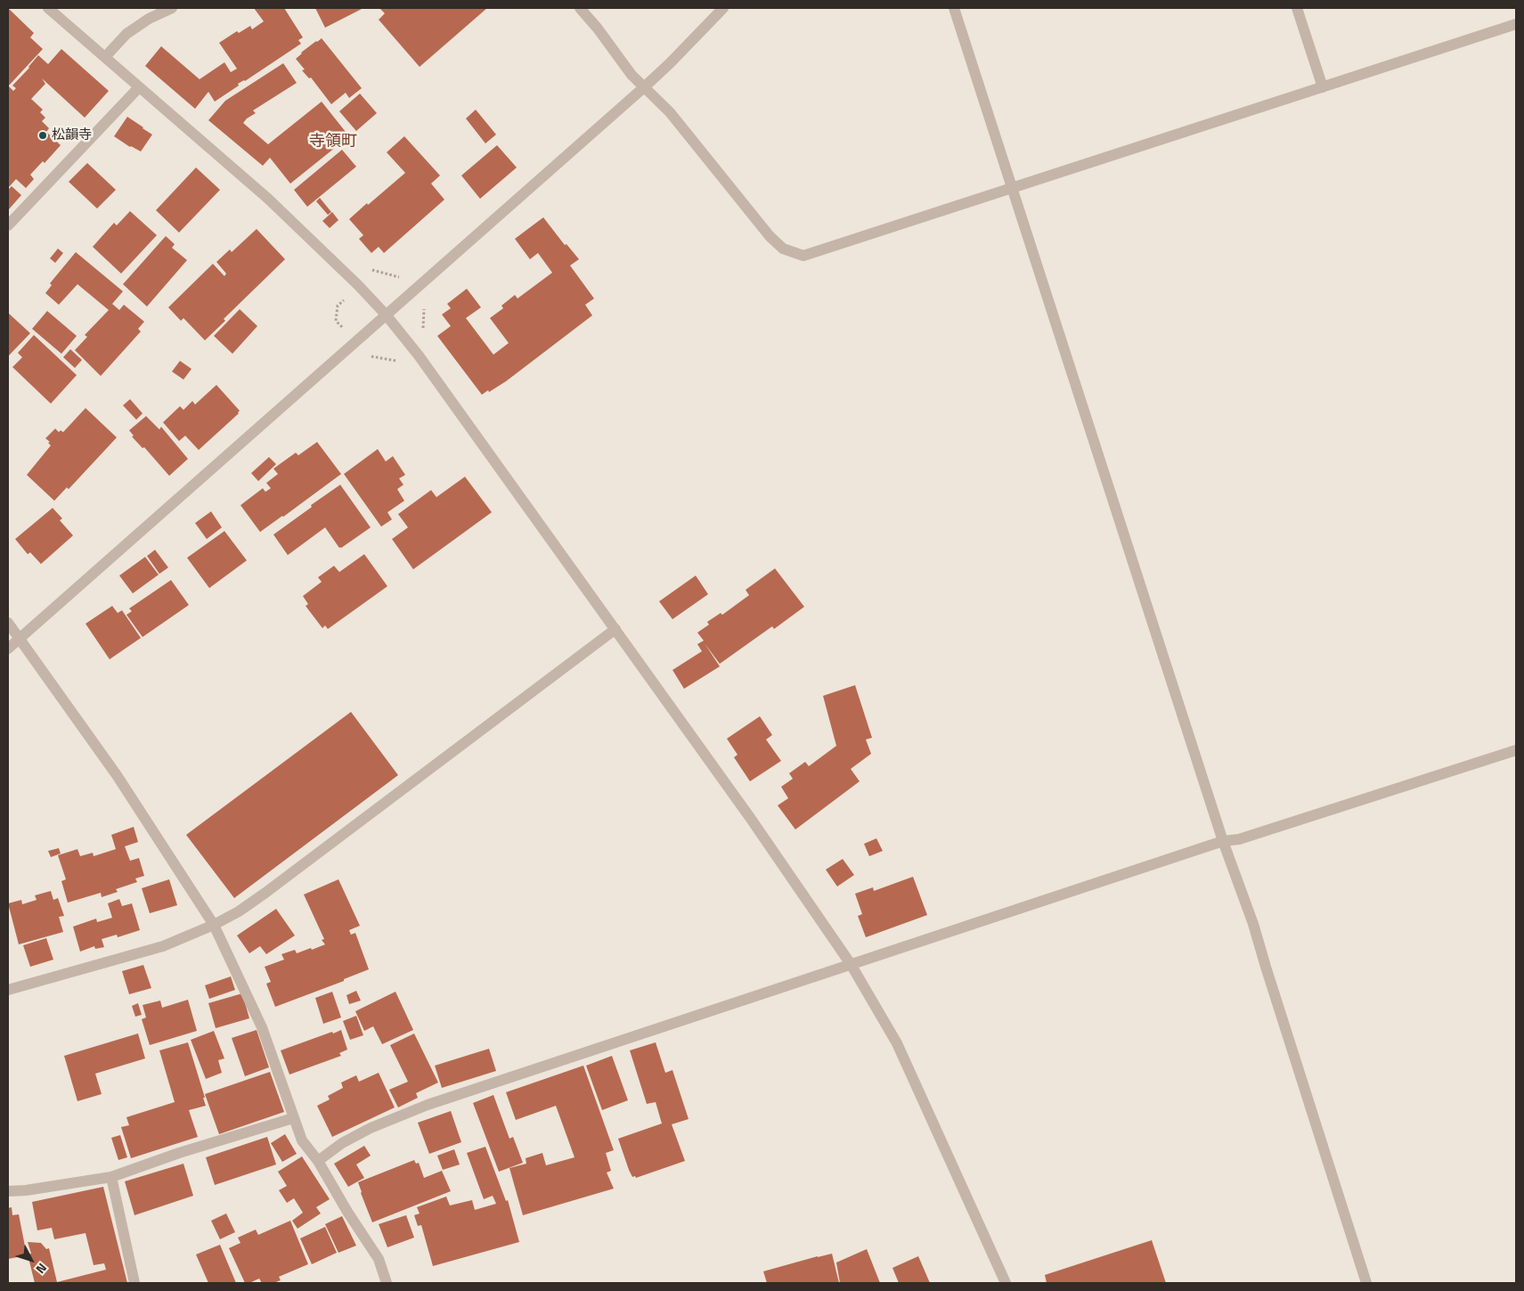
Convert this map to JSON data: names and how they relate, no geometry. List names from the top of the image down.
{
  "districts": ["寺領町"],
  "places": ["松韻寺"],
  "north": "bottom right"
}
